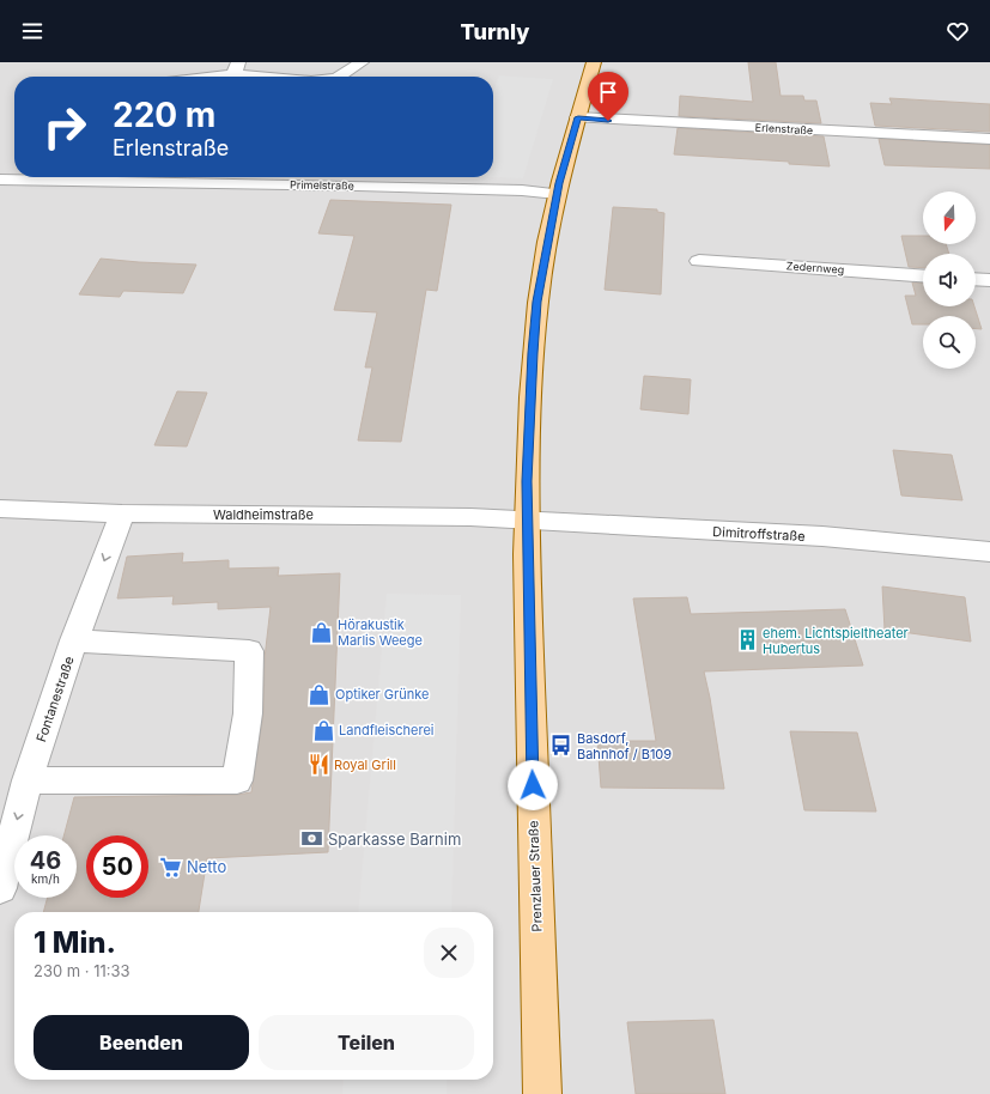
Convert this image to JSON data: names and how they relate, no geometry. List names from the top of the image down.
{
  "streets": {
    "main road": ["Prenzlauer Straße"],
    "street": [
      "Erlenstraße",
      "Primelstraße",
      "Zedernweg",
      "Waldheimstraße",
      "Dimitroffstraße",
      "Fontanestraße"
    ]
  },
  "crossings": [
    ["Erlenstraße", "Prenzlauer Straße"],
    ["Primelstraße", "Prenzlauer Straße"],
    ["Waldheimstraße", "Dimitroffstraße"],
    ["Waldheimstraße", "Fontanestraße"],
    ["Waldheimstraße", "Prenzlauer Straße"],
    ["Dimitroffstraße", "Prenzlauer Straße"]
  ],
  "one_way": ["Fontanestraße"],
  "places": {
    "shop": ["Hörakustik Marlis Weege", "Optiker Grünke", "Landfleischerei"],
    "building": ["ehem. Lichtspieltheater Hubertus"],
    "bus stop": ["Basdorf, Bahnhof / B109"],
    "restaurant": ["Royal Grill"],
    "bank": ["Sparkasse Barnim"],
    "supermarket": ["Netto"]
  },
  "north": "bottom",
  "page": {
    "header": "Turnly",
    "turn": ["220 m", "Erlenstraße"],
    "speed": "46 km/h",
    "limit": "50",
    "heading": ["1 Min.", "230 m · 11:33"],
    "buttons": ["Beenden", "Teilen"]
  }
}
